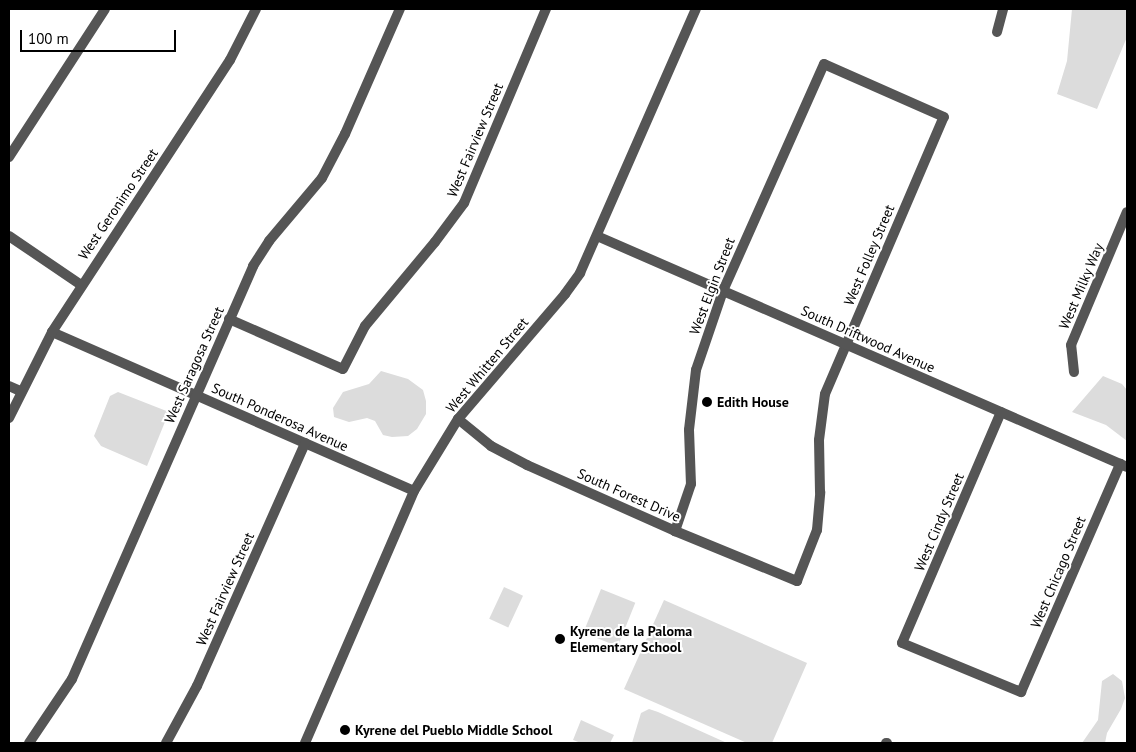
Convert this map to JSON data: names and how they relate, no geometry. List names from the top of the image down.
{
  "streets": {
    "street": [
      "West Fairview Street",
      "West Geronimo Street",
      "West Folley Street",
      "West Elgin Street",
      "West Milky Way",
      "South Driftwood Avenue",
      "West Saragosa Street",
      "West Whitten Street",
      "South Ponderosa Avenue",
      "South Forest Drive",
      "West Cindy Street",
      "West Chicago Street"
    ]
  },
  "crossings": [
    ["West Fairview Street", "West Saragosa Street"],
    ["West Fairview Street", "South Ponderosa Avenue"],
    ["West Geronimo Street", "South Ponderosa Avenue"],
    ["West Folley Street", "West Elgin Street"],
    ["West Folley Street", "South Driftwood Avenue"],
    ["West Folley Street", "South Forest Drive"],
    ["West Elgin Street", "South Driftwood Avenue"],
    ["West Elgin Street", "South Forest Drive"],
    ["South Driftwood Avenue", "West Whitten Street"],
    ["South Driftwood Avenue", "West Cindy Street"],
    ["South Driftwood Avenue", "West Chicago Street"],
    ["West Saragosa Street", "South Ponderosa Avenue"],
    ["West Whitten Street", "South Ponderosa Avenue"],
    ["West Whitten Street", "South Forest Drive"],
    ["West Cindy Street", "West Chicago Street"]
  ],
  "places": ["Edith House", "Kyrene de la Paloma Elementary School", "Kyrene del Pueblo Middle School"],
  "scale_bar": "100 m"
}
